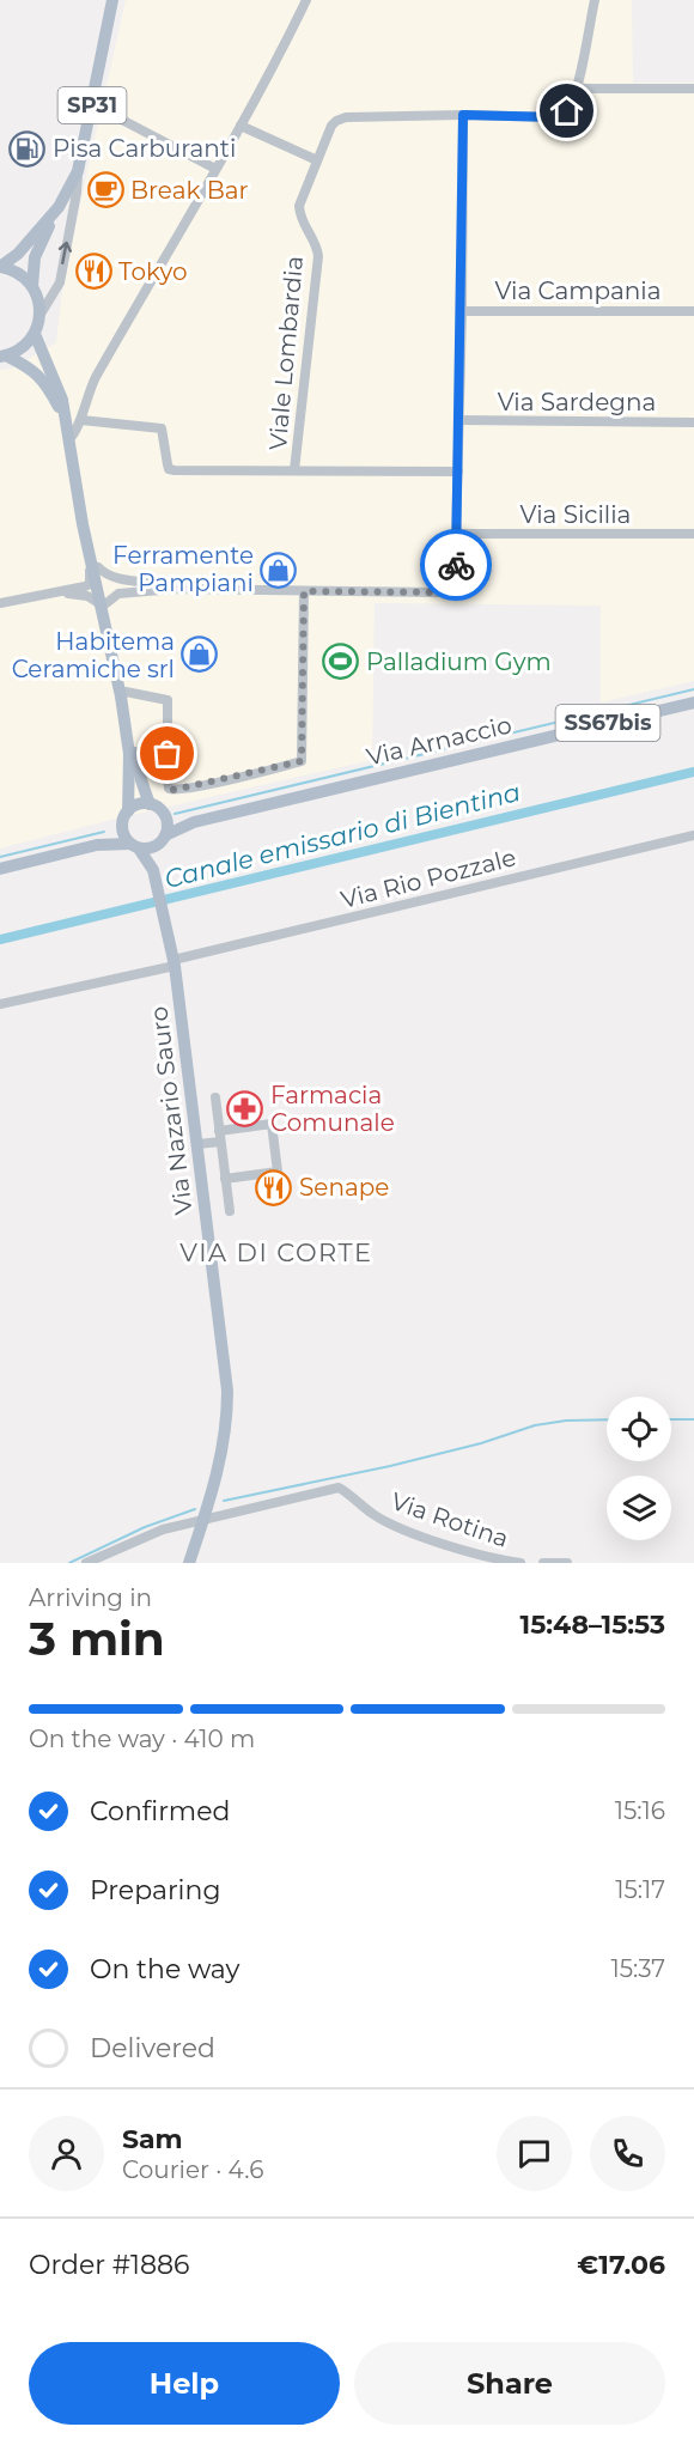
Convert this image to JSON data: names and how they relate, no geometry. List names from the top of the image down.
{
  "streets": {
    "main road": [
      "SP31",
      "SS67bis",
      "Via Arnaccio",
      "Via Nazario Sauro"
    ],
    "street": [
      "Via Campania",
      "Viale Lombardia",
      "Via Sardegna",
      "Via Sicilia",
      "Via Rio Pozzale",
      "Via Rotina"
    ]
  },
  "crossings": [
    ["SS67bis", "Via Arnaccio"],
    ["SS67bis", "Via Nazario Sauro"],
    ["Via Arnaccio", "Via Nazario Sauro"],
    ["Via Rio Pozzale", "Via Nazario Sauro"],
    ["Via Nazario Sauro", "Via Rotina"]
  ],
  "districts": ["VIA DI CORTE"],
  "water": ["Canale emissario di Bientina"],
  "places": {
    "fuel station": ["Pisa Carburanti"],
    "cafe": ["Break Bar"],
    "restaurant": ["Tokyo", "Senape"],
    "shop": ["Ferramente Pampiani", "Habitema Ceramiche srl"],
    "sports": ["Palladium Gym"],
    "pharmacy": ["Farmacia Comunale"]
  },
  "page": {
    "heading": ["3 min", "Arriving in", "15:48–15:53"],
    "panel": [
      "Sam",
      "Courier · 4.6",
      "Order #1886",
      "€17.06"
    ],
    "bar": "On the way · 410 m",
    "list": [
      ["Confirmed", "15:16"],
      ["Preparing", "15:17"],
      ["On the way", "15:37"],
      "Delivered"
    ],
    "buttons": ["Help", "Share"]
  }
}
